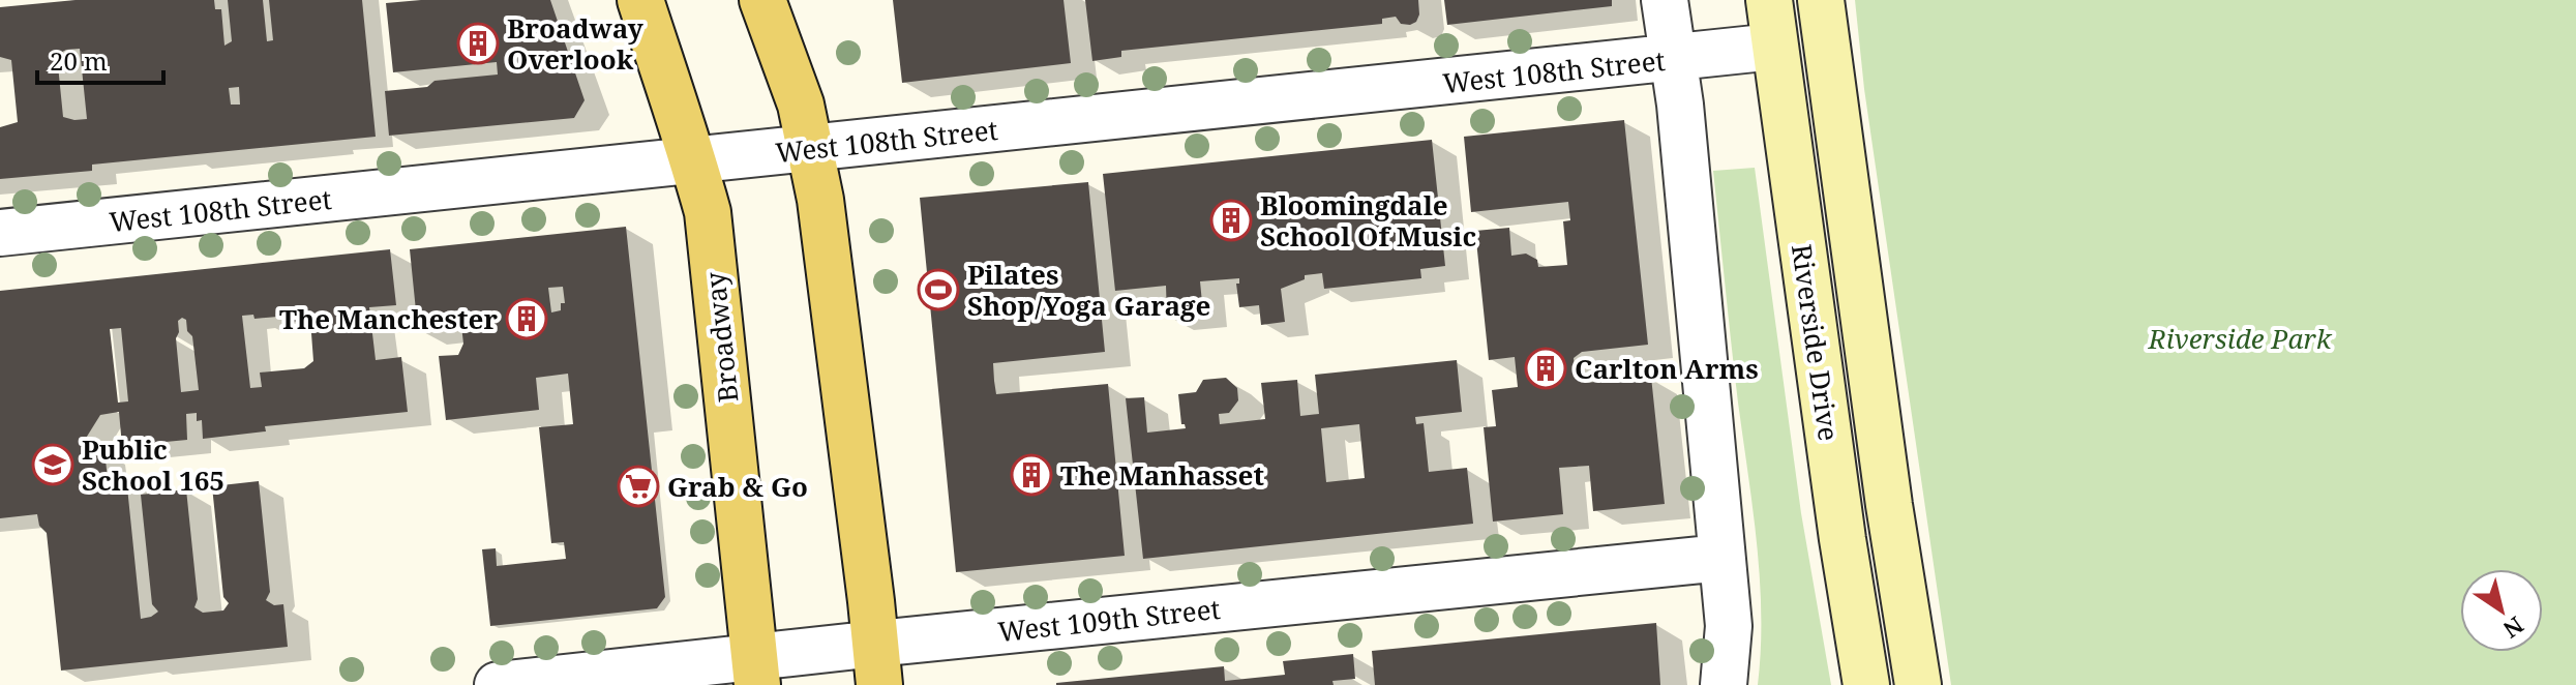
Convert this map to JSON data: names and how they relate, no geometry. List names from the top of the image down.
{
  "streets": {
    "main road": ["Broadway", "Riverside Drive"],
    "street": ["West 108th Street", "West 109th Street"]
  },
  "crossings": [
    ["West 108th Street", "Broadway"],
    ["West 108th Street", "Riverside Drive"],
    ["Broadway", "West 109th Street"]
  ],
  "parks": ["Riverside Park"],
  "places": {
    "building": [
      "Broadway Overlook",
      "Bloomingdale School Of Music",
      "The Manchester",
      "Carlton Arms",
      "The Manhasset"
    ],
    "sports": ["Pilates Shop/Yoga Garage"],
    "school or university": ["Public School 165"],
    "supermarket": ["Grab & Go"]
  },
  "scale_bar": "20 m",
  "north": "bottom right"
}
